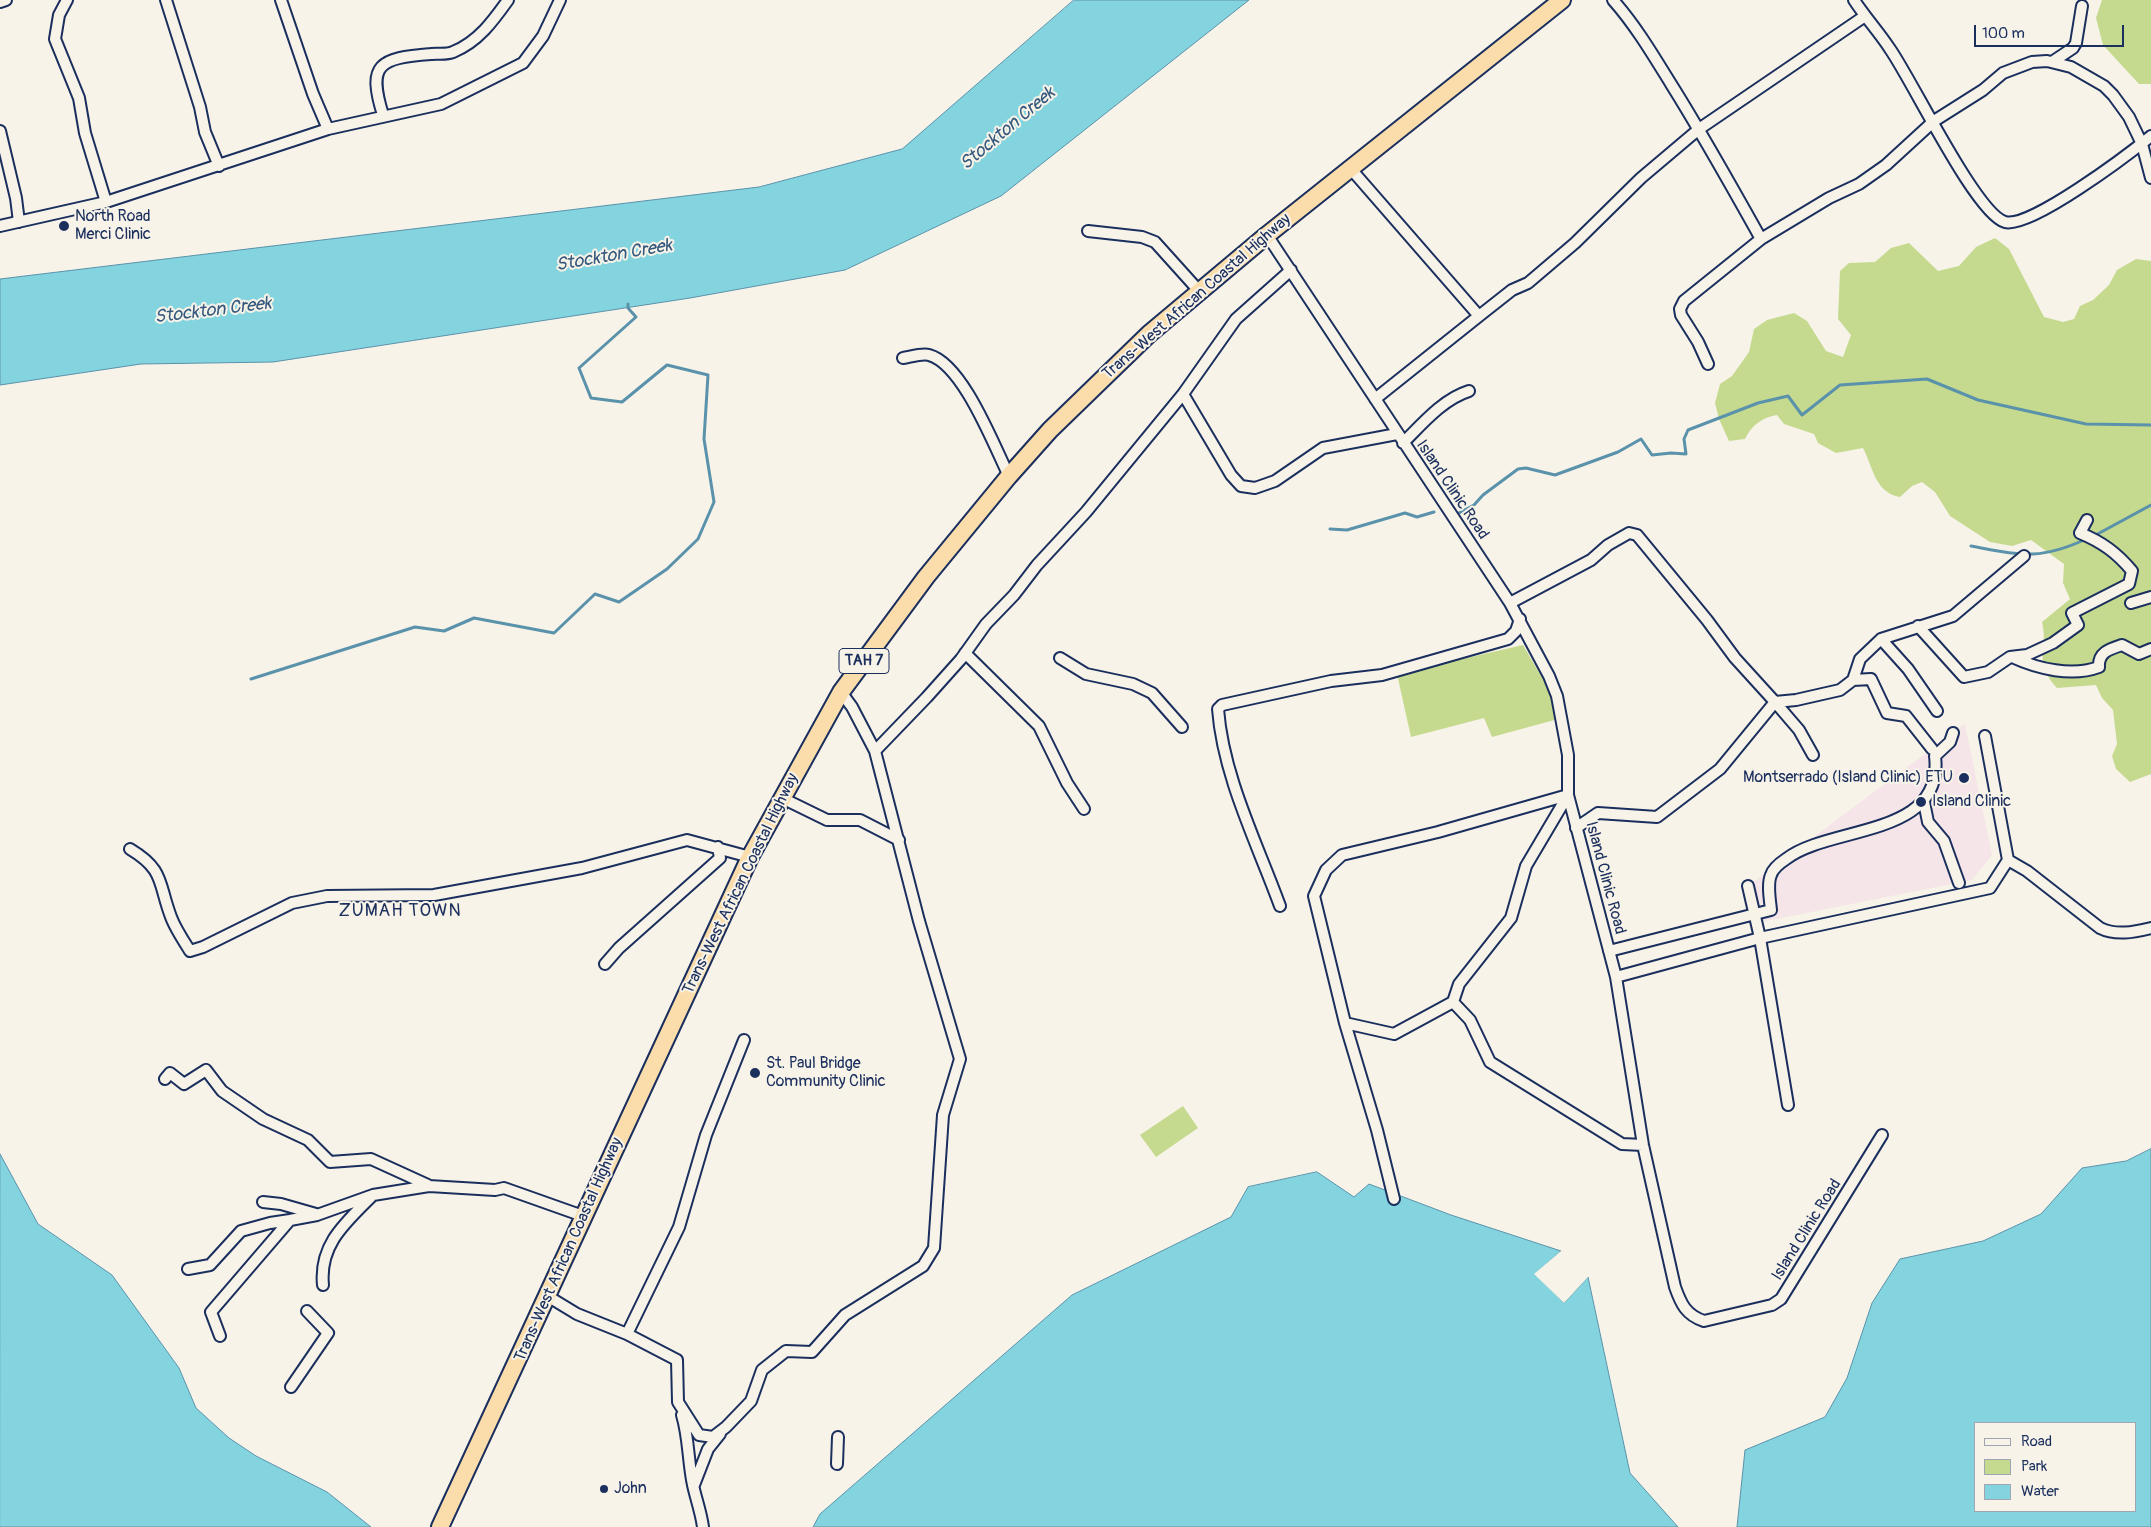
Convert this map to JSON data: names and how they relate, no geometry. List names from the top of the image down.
{
  "streets": {
    "highway": ["Trans-West African Coastal Highway", "TAH 7"],
    "street": ["Island Clinic Road"]
  },
  "crossings": [
    ["Trans-West African Coastal Highway", "Island Clinic Road"]
  ],
  "districts": ["ZUMAH TOWN"],
  "water": ["Stockton Creek"],
  "places": [
    "North Road Merci Clinic",
    "Montserrado (Island Clinic) ETU",
    "Island Clinic",
    "St. Paul Bridge Community Clinic",
    "John"
  ],
  "legend": ["Road", "Park", "Water"],
  "scale_bar": "100 m"
}
